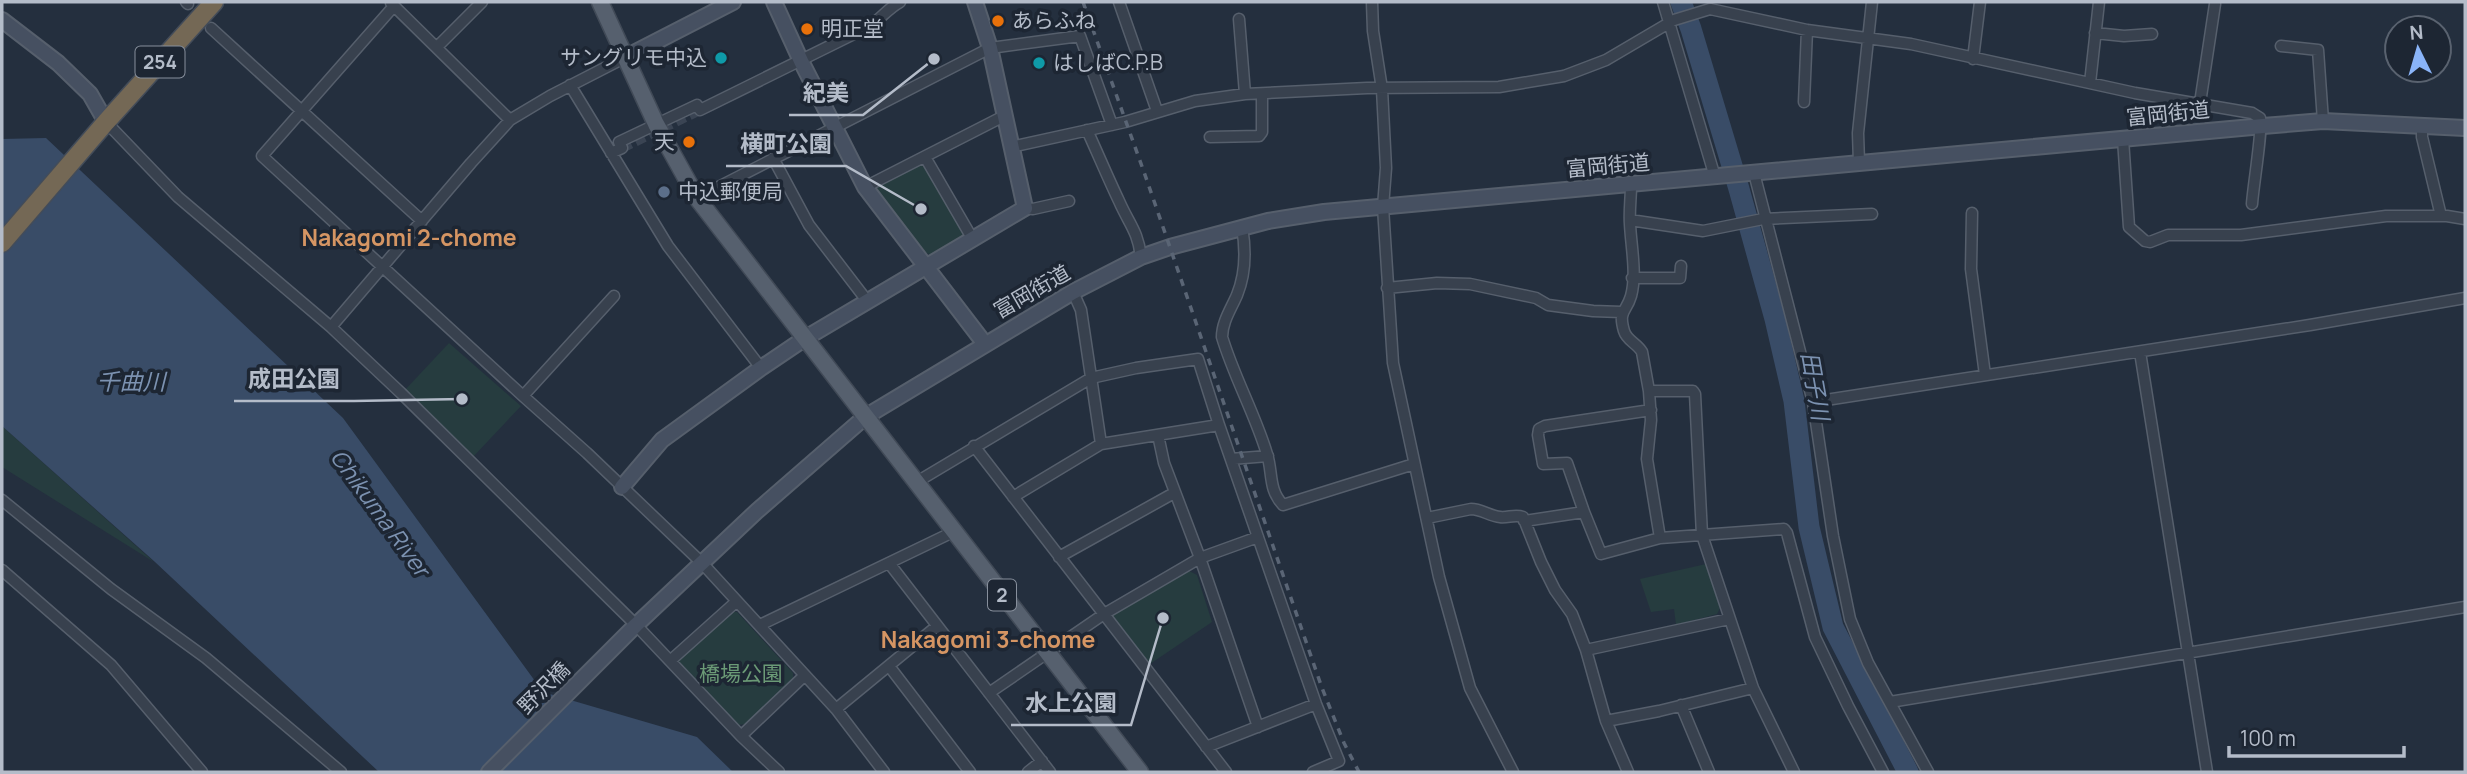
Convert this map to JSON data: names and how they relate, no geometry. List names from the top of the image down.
{
  "streets": {
    "highway": ["254"],
    "main road": ["富岡街道", "2", "野沢橋"]
  },
  "crossings": [
    ["富岡街道", "2"],
    ["富岡街道", "野沢橋"]
  ],
  "districts": ["Nakagomi 2-chome", "Nakagomi 3-chome"],
  "water": ["千曲川", "田子川", "Chikuma River"],
  "parks": ["橋場公園"],
  "places": [
    "あらふね",
    "明正堂",
    "サングリモ中込",
    "紀美",
    "はしばC.P.B",
    "天",
    "中込郵便局",
    "横町公園",
    "成田公園",
    "水上公園"
  ],
  "scale_bar": "100 m",
  "north": "top"
}
